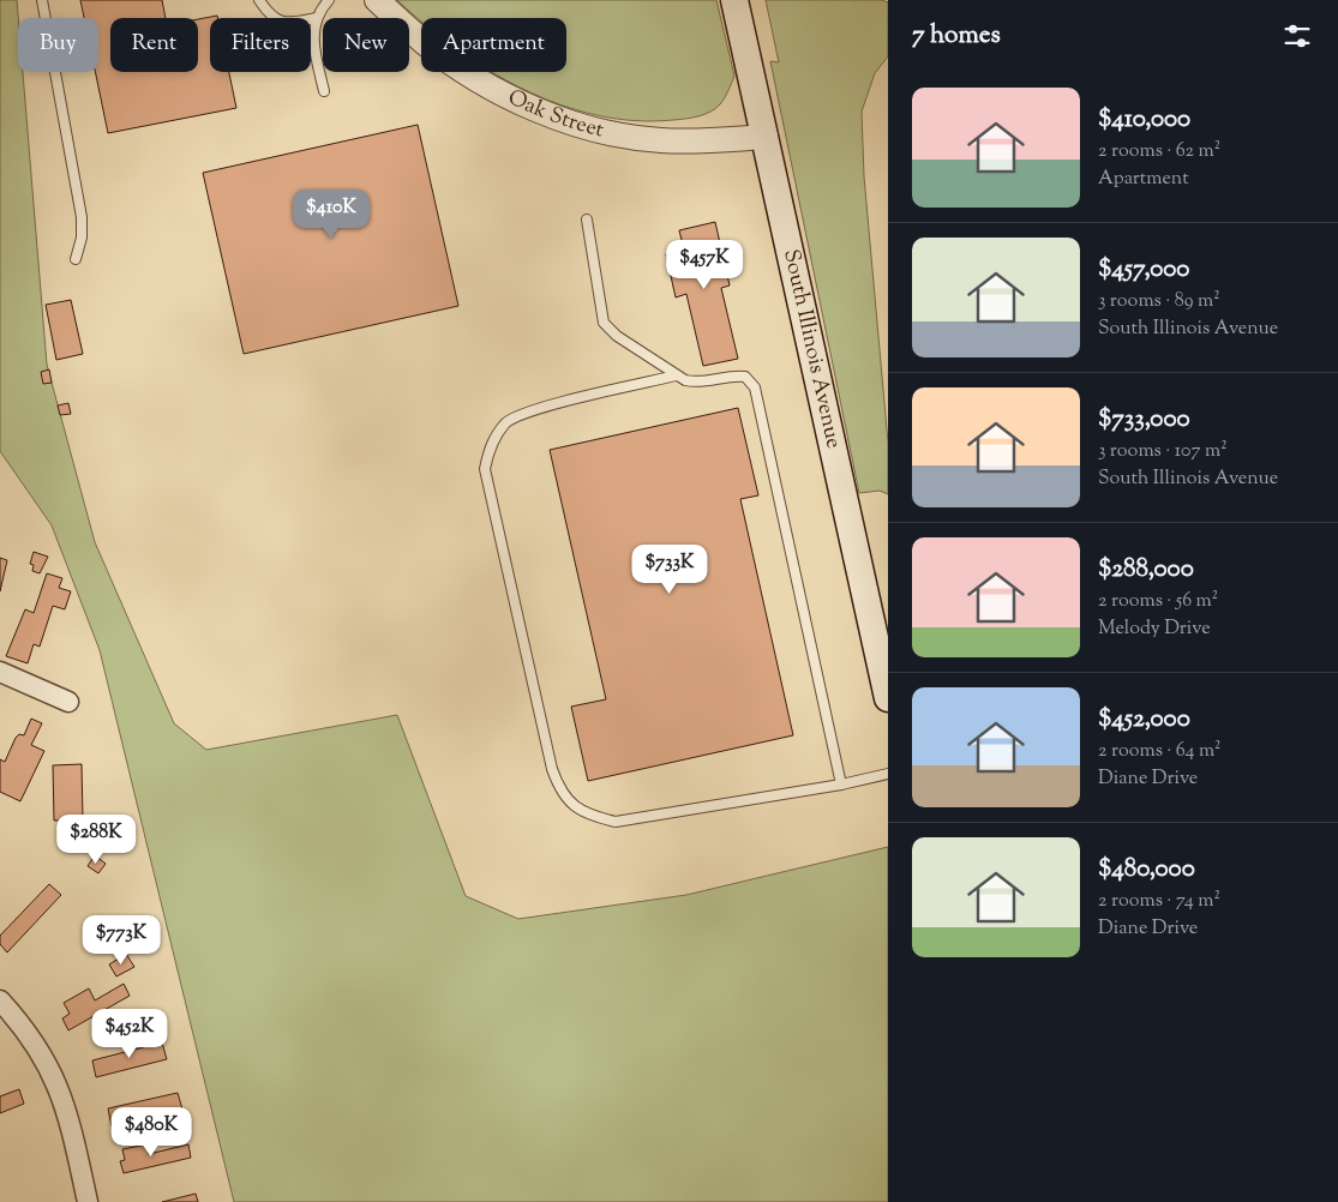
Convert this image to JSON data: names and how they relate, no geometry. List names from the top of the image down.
{
  "streets": {
    "main road": ["South Illinois Avenue"],
    "street": ["Oak Street"]
  },
  "crossings": [
    ["Oak Street", "South Illinois Avenue"]
  ],
  "page": {
    "heading": "7 homes",
    "chip": [
      "Buy",
      "Rent",
      "Filters",
      "New",
      "Apartment"
    ],
    "list": [
      {
        "name": "$410,000",
        "note": "2 rooms · 62 m² · Apartment"
      },
      {
        "name": "$457,000",
        "note": "3 rooms · 89 m² · South Illinois Avenue"
      },
      {
        "name": "$733,000",
        "note": "3 rooms · 107 m² · South Illinois Avenue"
      },
      {
        "name": "$288,000",
        "note": "2 rooms · 56 m² · Melody Drive"
      },
      {
        "name": "$452,000",
        "note": "2 rooms · 64 m² · Diane Drive"
      },
      {
        "name": "$480,000",
        "note": "2 rooms · 74 m² · Diane Drive"
      }
    ],
    "price": [
      "$410K",
      "$457K",
      "$733K",
      "$288K",
      "$773K",
      "$452K",
      "$480K"
    ]
  }
}
